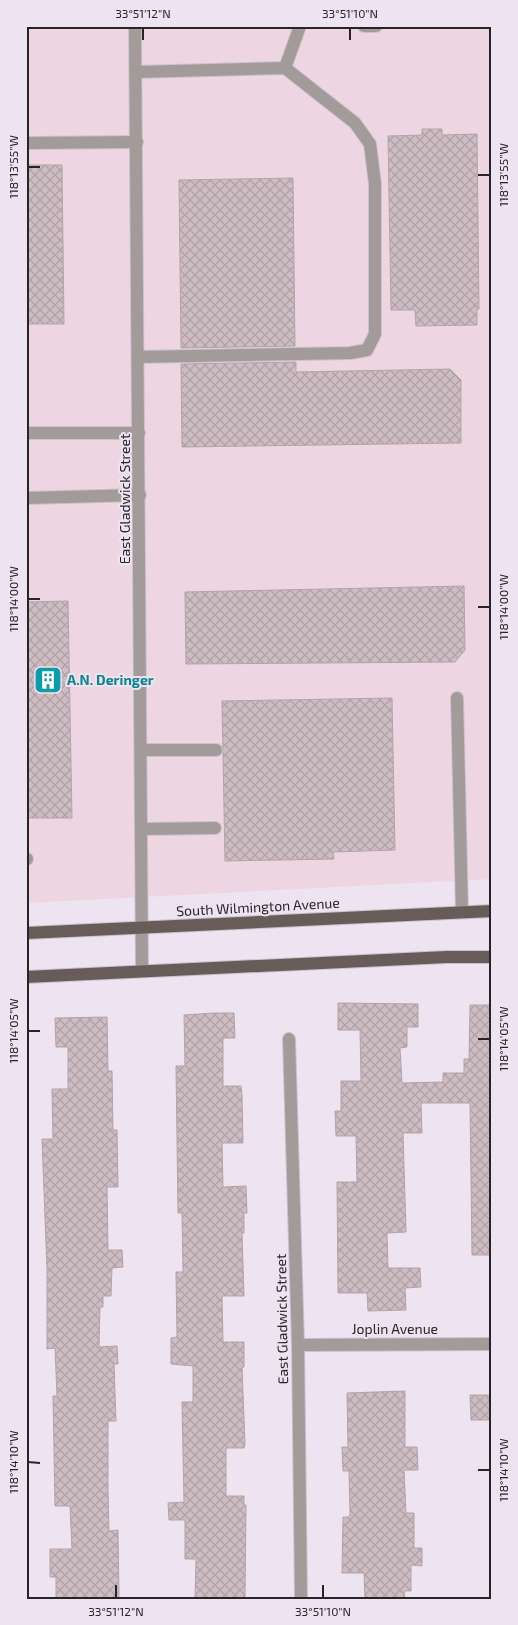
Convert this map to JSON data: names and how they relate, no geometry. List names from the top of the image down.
{
  "streets": {
    "main road": ["South Wilmington Avenue"],
    "street": ["East Gladwick Street", "Joplin Avenue"]
  },
  "crossings": [
    ["East Gladwick Street", "South Wilmington Avenue"],
    ["East Gladwick Street", "Joplin Avenue"]
  ],
  "places": {
    "building": ["A.N. Deringer"]
  },
  "coordinates": [
    "33°51'12\"N",
    "33°51'10\"N",
    "118°13'55\"W",
    "118°14'00\"W",
    "118°14'05\"W",
    "118°14'10\"W"
  ]
}
